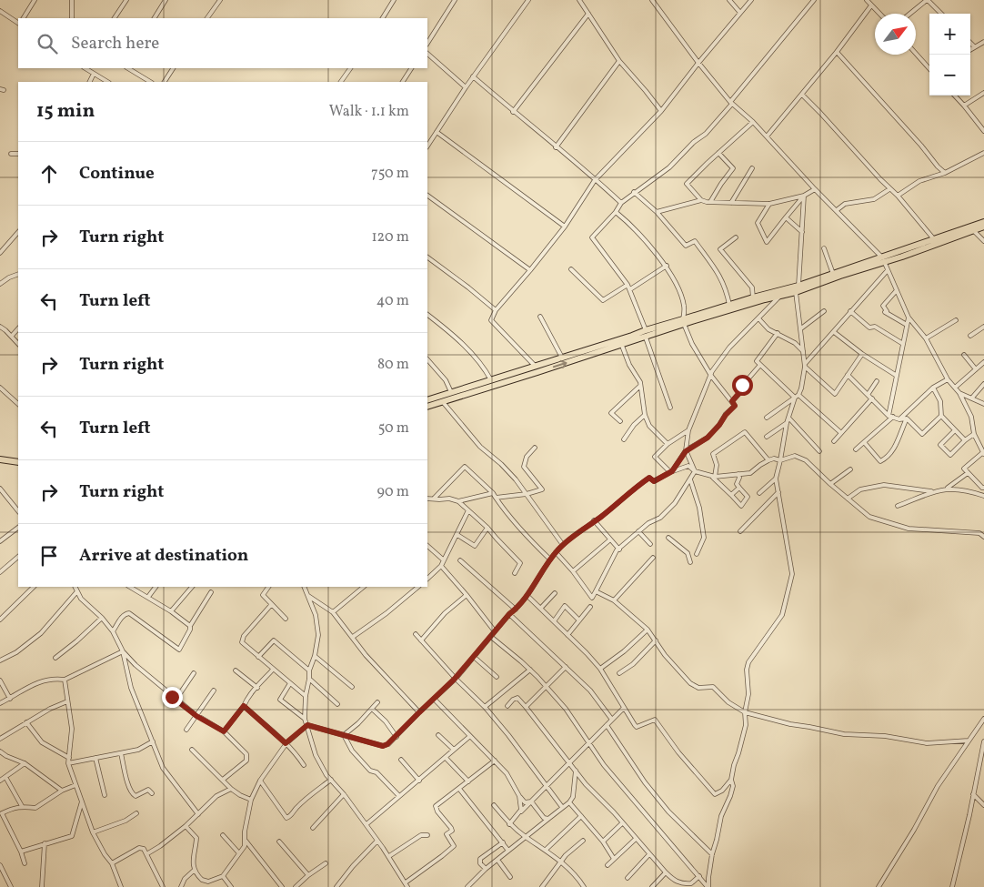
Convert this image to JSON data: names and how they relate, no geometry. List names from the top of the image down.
{
  "north": "top right",
  "page": {
    "map_buttons": ["+", "−"],
    "search": "Search here",
    "heading": ["15 min", "Walk · 1.1 km"],
    "list": [
      ["Continue", "750 m"],
      ["Turn right", "120 m"],
      ["Turn left", "40 m"],
      ["Turn right", "80 m"],
      ["Turn left", "50 m"],
      ["Turn right", "90 m"],
      "Arrive at destination"
    ]
  }
}
